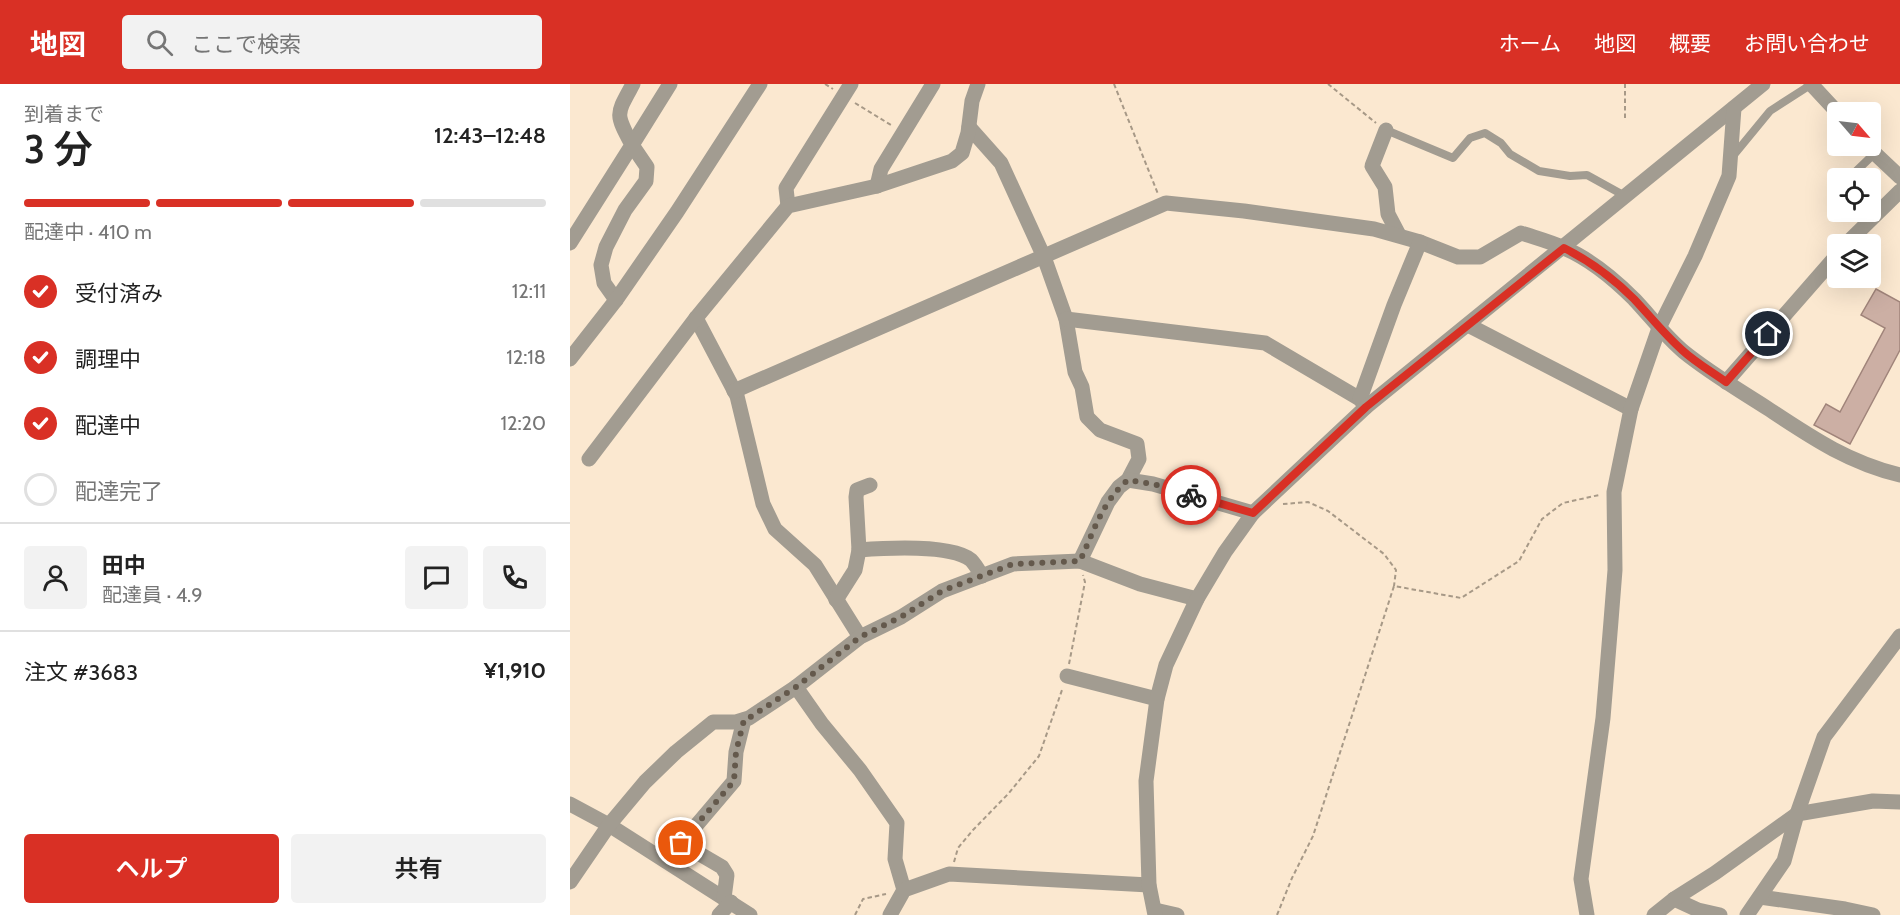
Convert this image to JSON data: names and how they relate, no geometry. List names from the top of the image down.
{
  "north": "bottom right",
  "page": {
    "header": "地図",
    "search": "ここで検索",
    "nav": [
      "ホーム",
      "地図",
      "概要",
      "お問い合わせ"
    ],
    "heading": ["3 分", "到着まで", "12:43–12:48"],
    "panel": [
      "田中",
      "配達員 · 4.9",
      "注文 #3683",
      "¥1,910"
    ],
    "bar": "配達中 · 410 m",
    "list": [
      ["受付済み", "12:11"],
      ["調理中", "12:18"],
      ["配達中", "12:20"],
      "配達完了"
    ],
    "buttons": ["ヘルプ", "共有"]
  }
}
